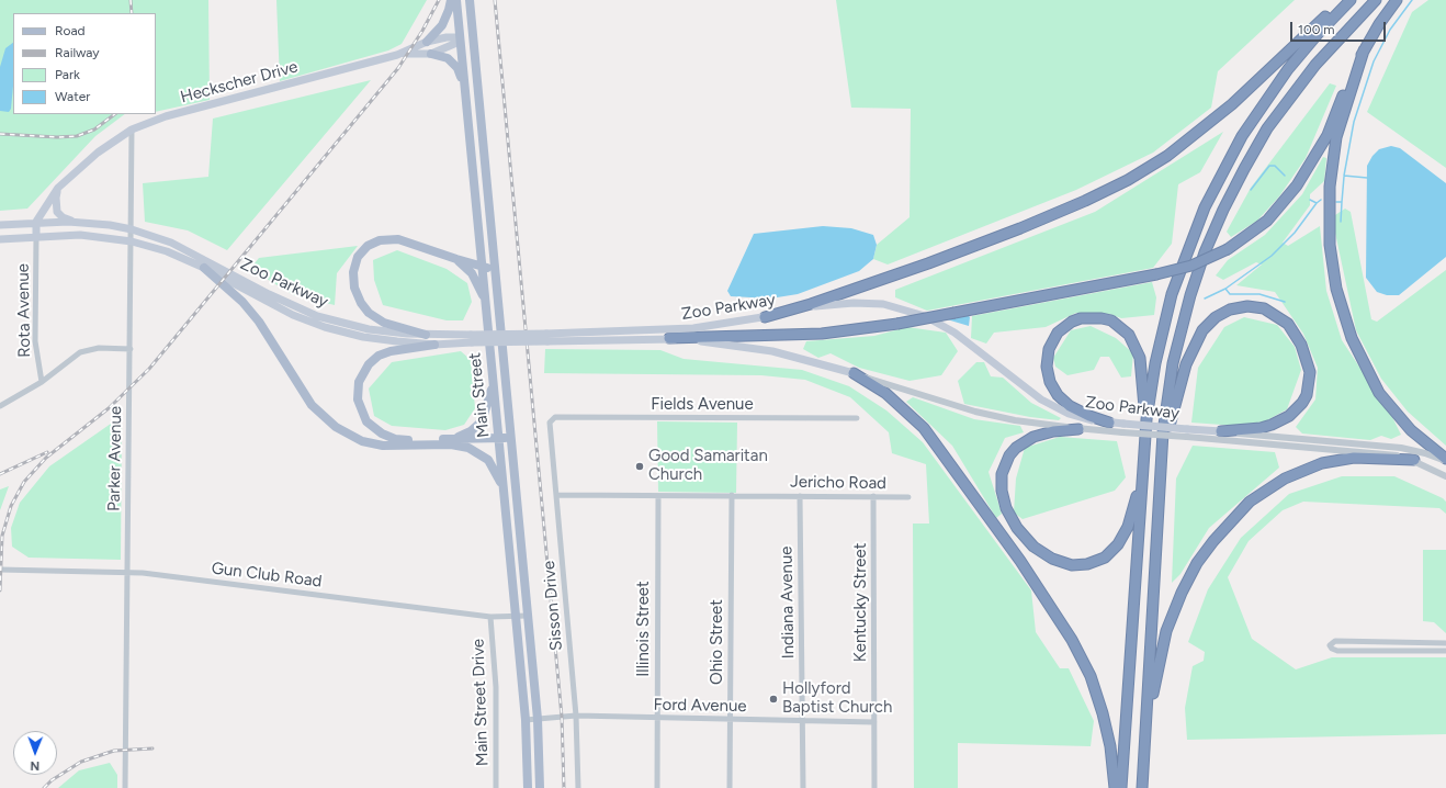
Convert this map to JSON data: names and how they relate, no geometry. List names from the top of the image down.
{
  "streets": {
    "main road": ["Heckscher Drive", "Zoo Parkway", "Main Street"],
    "street": [
      "Rota Avenue",
      "Fields Avenue",
      "Parker Avenue",
      "Jericho Road",
      "Gun Club Road",
      "Indiana Avenue",
      "Kentucky Street",
      "Sisson Drive",
      "Illinois Street",
      "Ohio Street",
      "Main Street Drive",
      "Ford Avenue"
    ]
  },
  "crossings": [
    ["Heckscher Drive", "Zoo Parkway"],
    ["Heckscher Drive", "Main Street"],
    ["Heckscher Drive", "Parker Avenue"],
    ["Zoo Parkway", "Rota Avenue"],
    ["Zoo Parkway", "Parker Avenue"],
    ["Main Street", "Gun Club Road"],
    ["Main Street", "Ford Avenue"],
    ["Fields Avenue", "Sisson Drive"],
    ["Parker Avenue", "Gun Club Road"],
    ["Jericho Road", "Indiana Avenue"],
    ["Jericho Road", "Kentucky Street"],
    ["Jericho Road", "Sisson Drive"],
    ["Jericho Road", "Illinois Street"],
    ["Jericho Road", "Ohio Street"],
    ["Gun Club Road", "Main Street Drive"],
    ["Indiana Avenue", "Ford Avenue"],
    ["Kentucky Street", "Ford Avenue"],
    ["Sisson Drive", "Ford Avenue"],
    ["Illinois Street", "Ford Avenue"],
    ["Ohio Street", "Ford Avenue"]
  ],
  "places": ["Good Samaritan Church", "Hollyford Baptist Church"],
  "legend": [
    "Road",
    "Railway",
    "Park",
    "Water"
  ],
  "scale_bar": "100 m",
  "north": "bottom"
}
